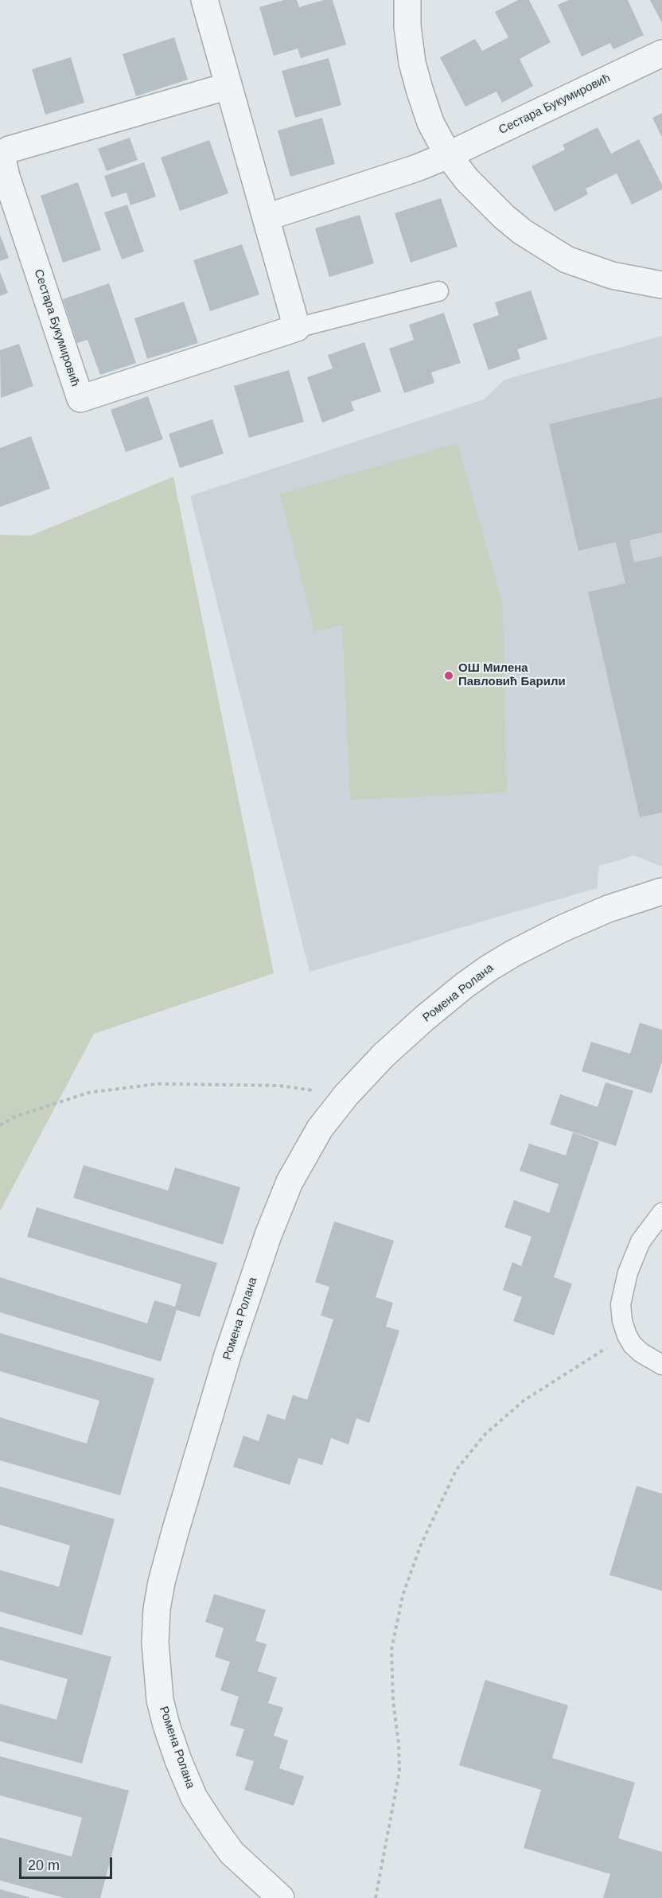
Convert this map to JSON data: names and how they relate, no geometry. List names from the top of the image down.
{
  "streets": {
    "street": ["Сестара Букумировић", "Ромена Ролана"]
  },
  "places": ["ОШ Милена Павловић Барили"],
  "scale_bar": "20 m"
}
